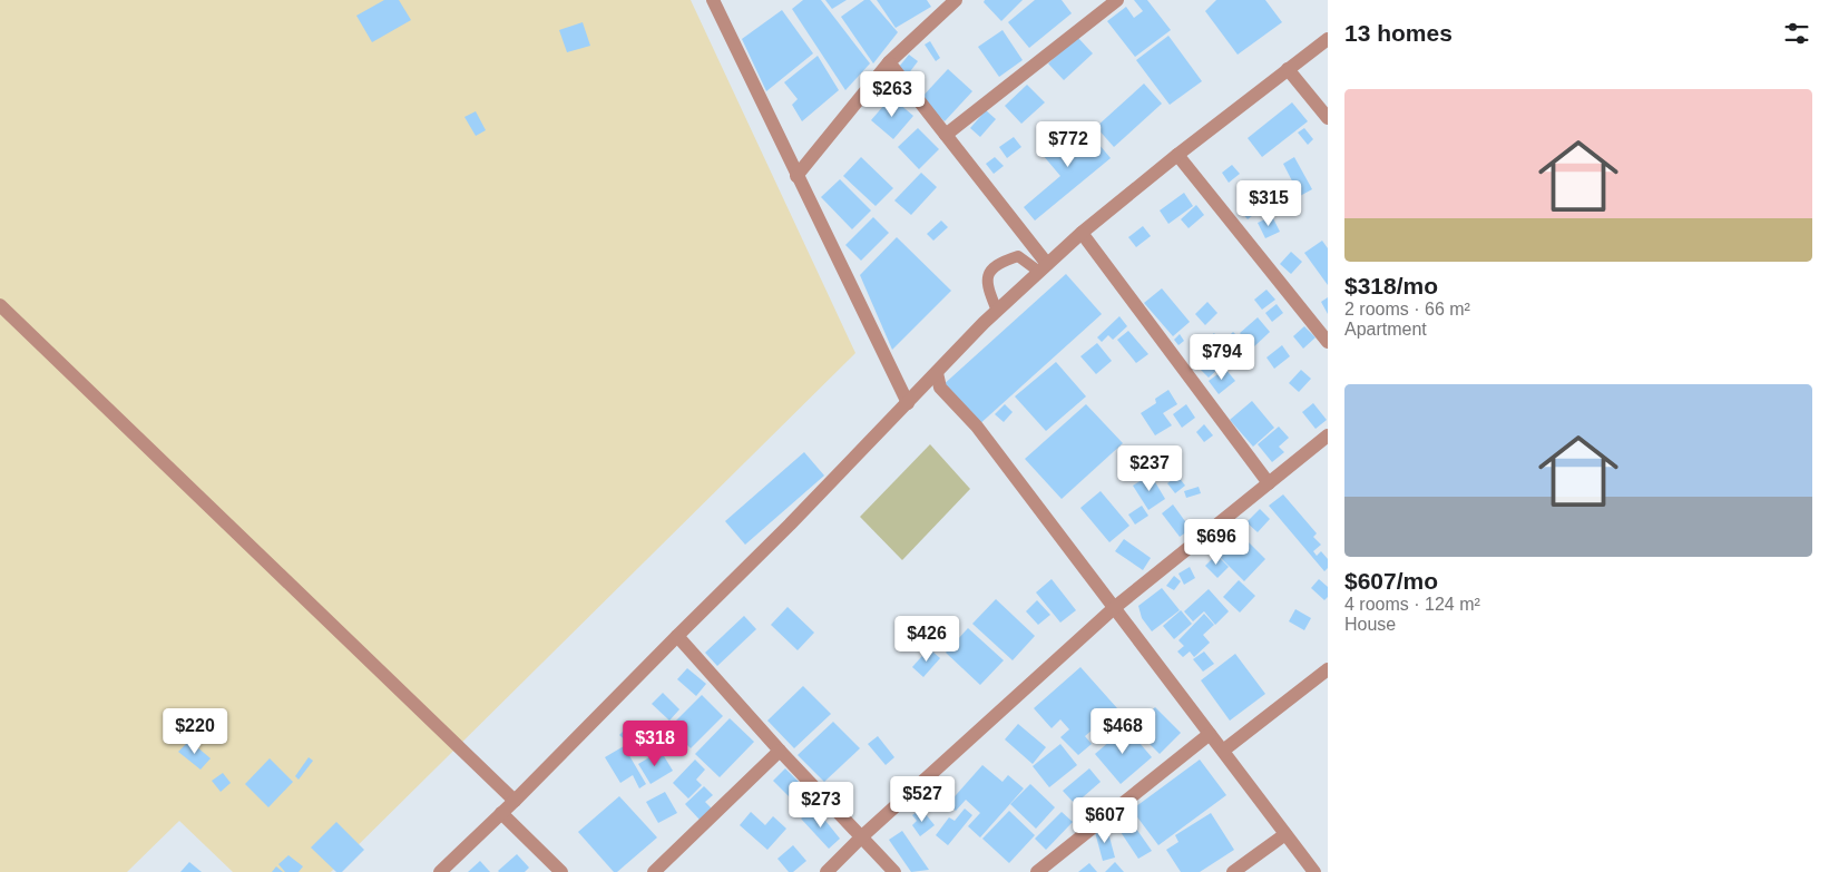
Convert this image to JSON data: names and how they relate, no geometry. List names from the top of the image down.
{
  "page": {
    "heading": "13 homes",
    "list": [
      {
        "name": "$318/mo",
        "note": "2 rooms · 66 m² · Apartment"
      },
      {
        "name": "$607/mo",
        "note": "4 rooms · 124 m² · House"
      }
    ],
    "price": [
      "$263",
      "$772",
      "$315",
      "$794",
      "$237",
      "$696",
      "$426",
      "$220",
      "$468",
      "$318",
      "$527",
      "$273",
      "$607"
    ]
  }
}
